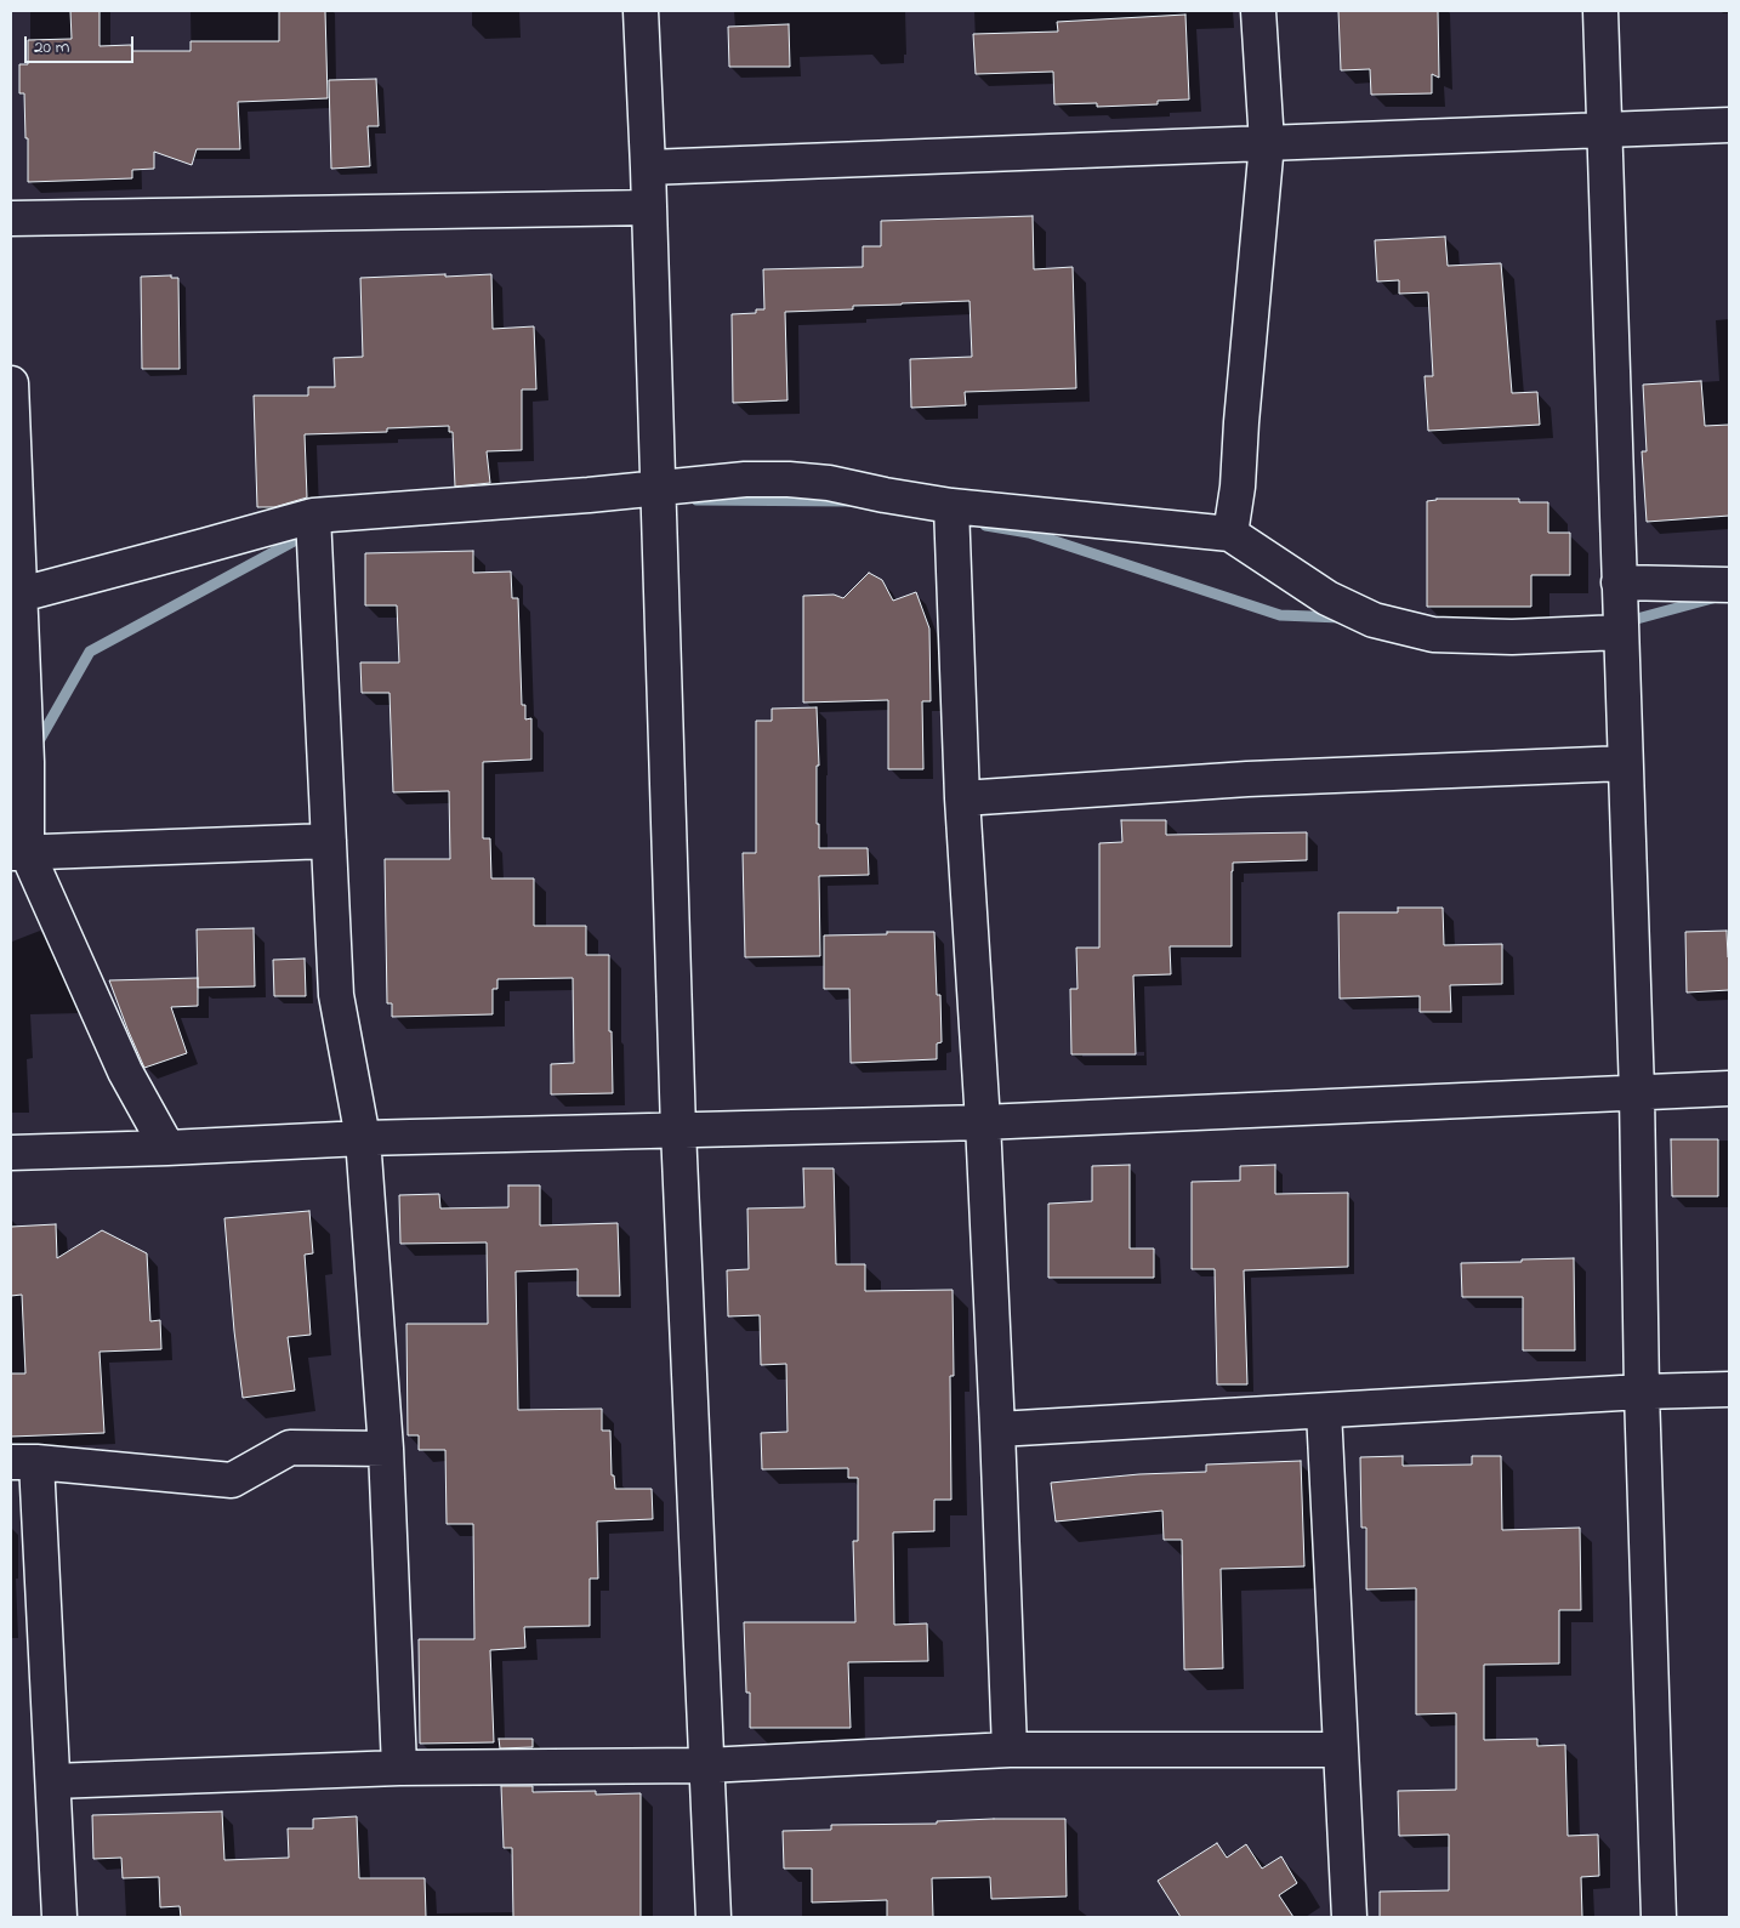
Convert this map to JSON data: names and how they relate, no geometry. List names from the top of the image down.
{
  "scale_bar": "20 m"
}
